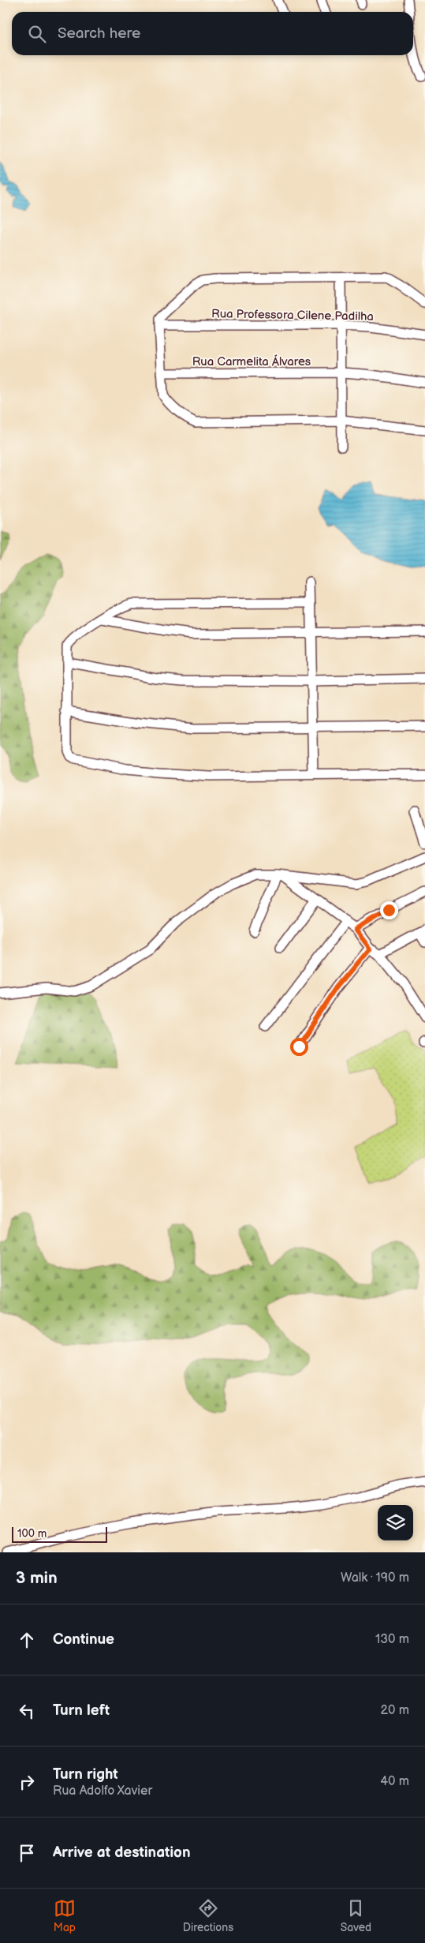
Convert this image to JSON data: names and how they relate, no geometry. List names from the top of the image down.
{
  "streets": {
    "street": ["Rua Professora Cilene Padilha", "Rua Carmelita Álvares"]
  },
  "scale_bar": "100 m",
  "page": {
    "search": "Search here",
    "scale": "100 m",
    "heading": ["3 min", "Walk · 190 m"],
    "list": [
      ["Continue", "130 m"],
      ["Turn left", "20 m"],
      ["Turn right", "Rua Adolfo Xavier", "40 m"],
      "Arrive at destination"
    ],
    "nav": ["Map", "Directions", "Saved"]
  }
}
